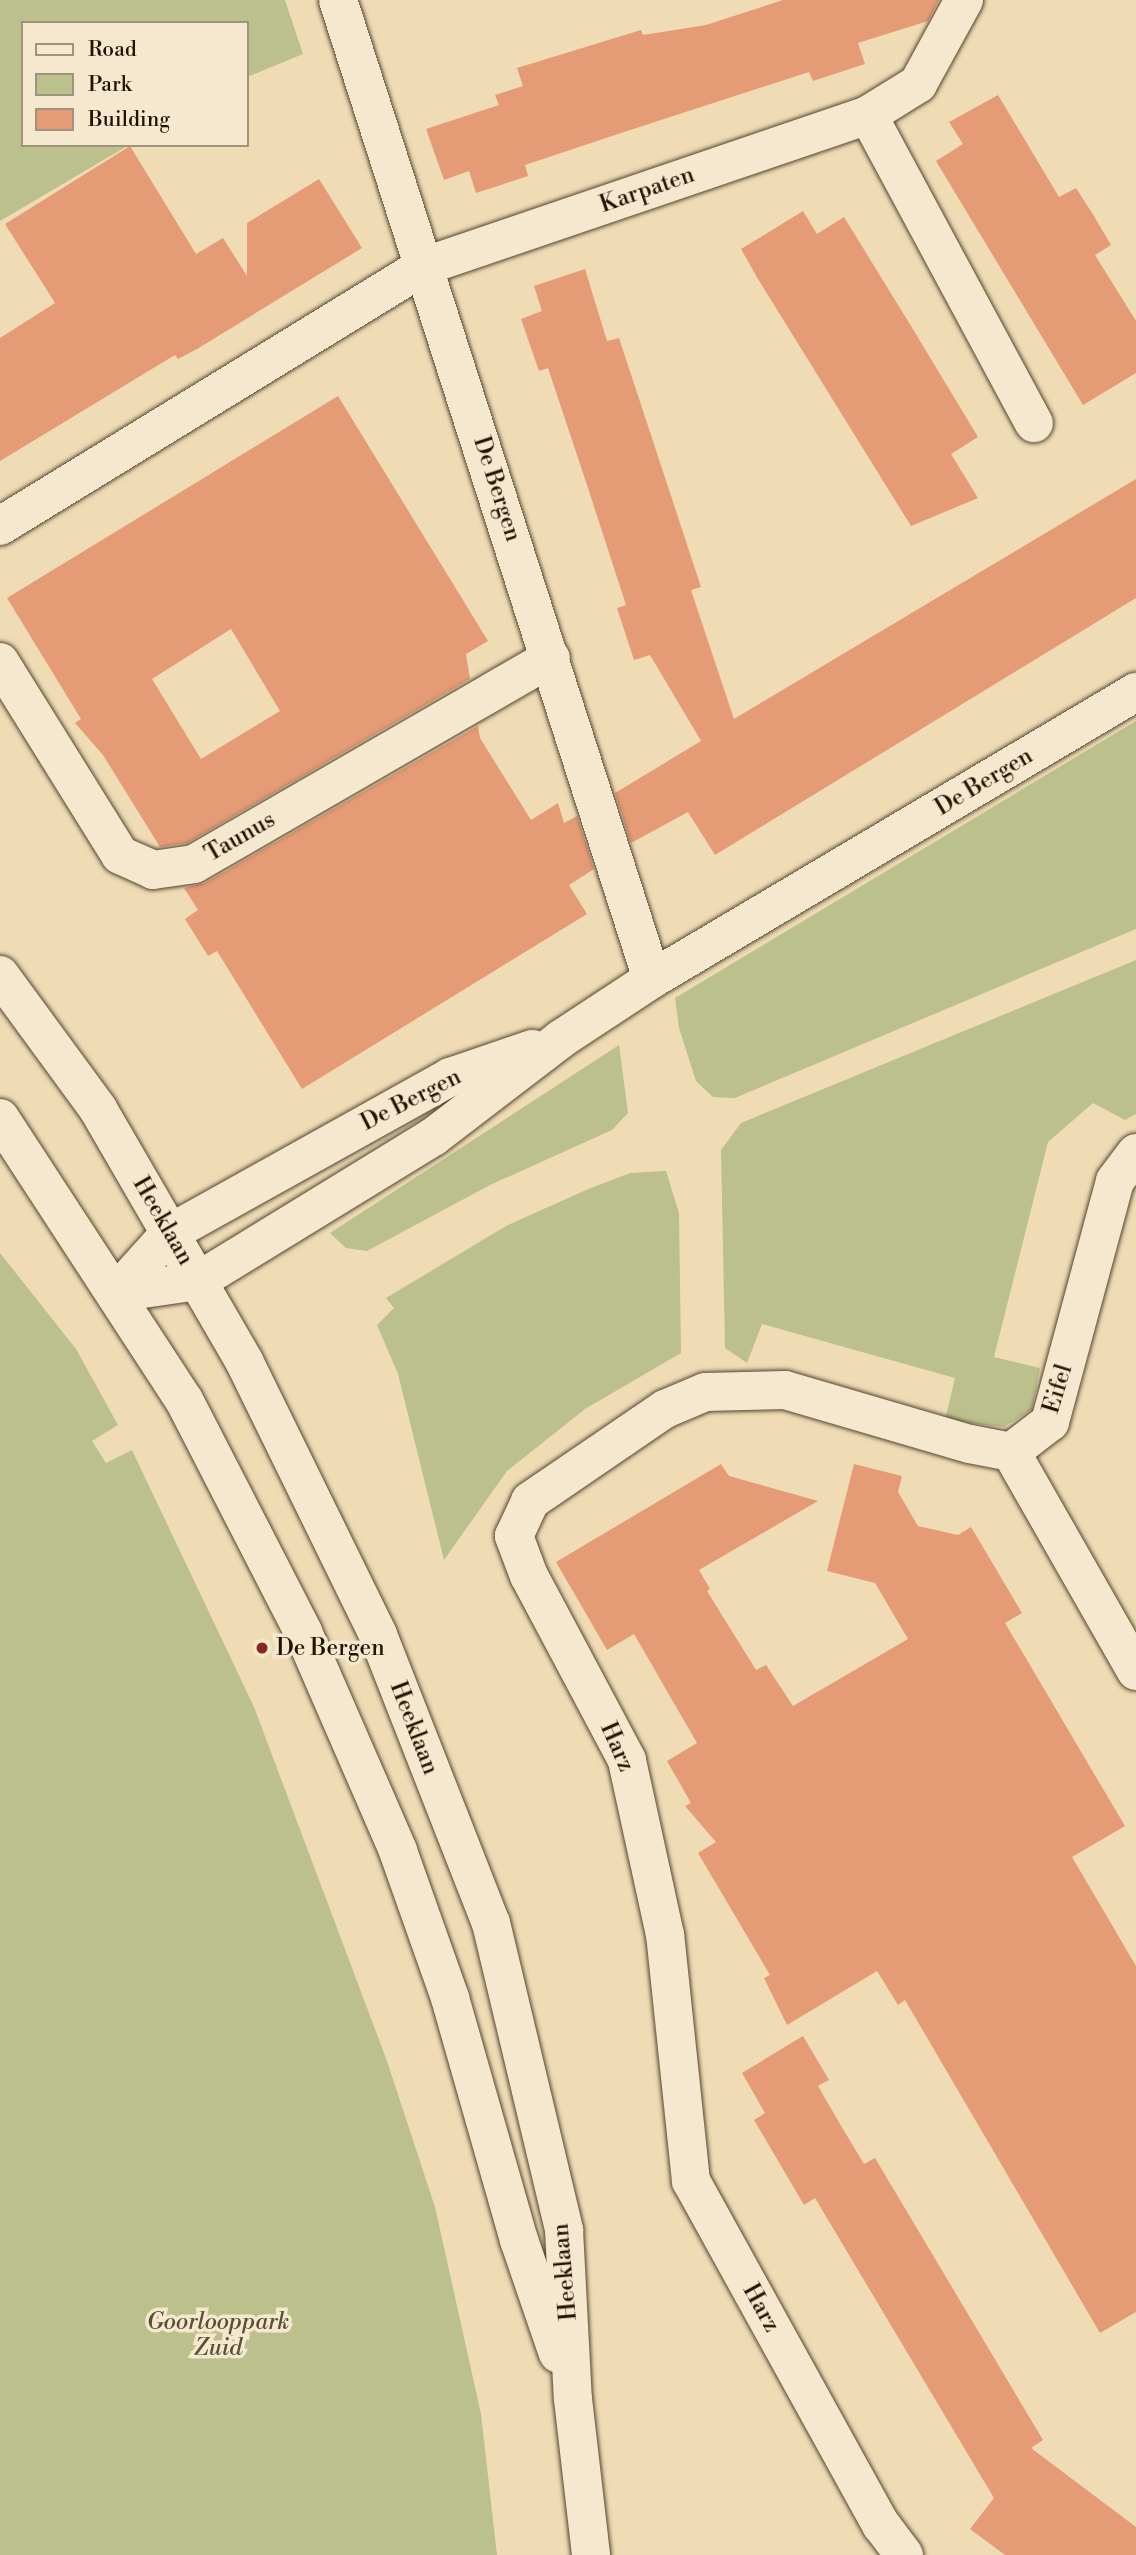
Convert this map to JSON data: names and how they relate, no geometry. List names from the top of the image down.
{
  "streets": {
    "street": [
      "Karpaten",
      "De Bergen",
      "Taunus",
      "Heeklaan",
      "Eifel",
      "Harz"
    ]
  },
  "crossings": [
    ["Karpaten", "De Bergen"],
    ["De Bergen", "Taunus"],
    ["De Bergen", "Heeklaan"],
    ["Eifel", "Harz"]
  ],
  "parks": ["Goorlooppark Zuid"],
  "places": ["De Bergen"],
  "legend": ["Road", "Park", "Building"]
}
